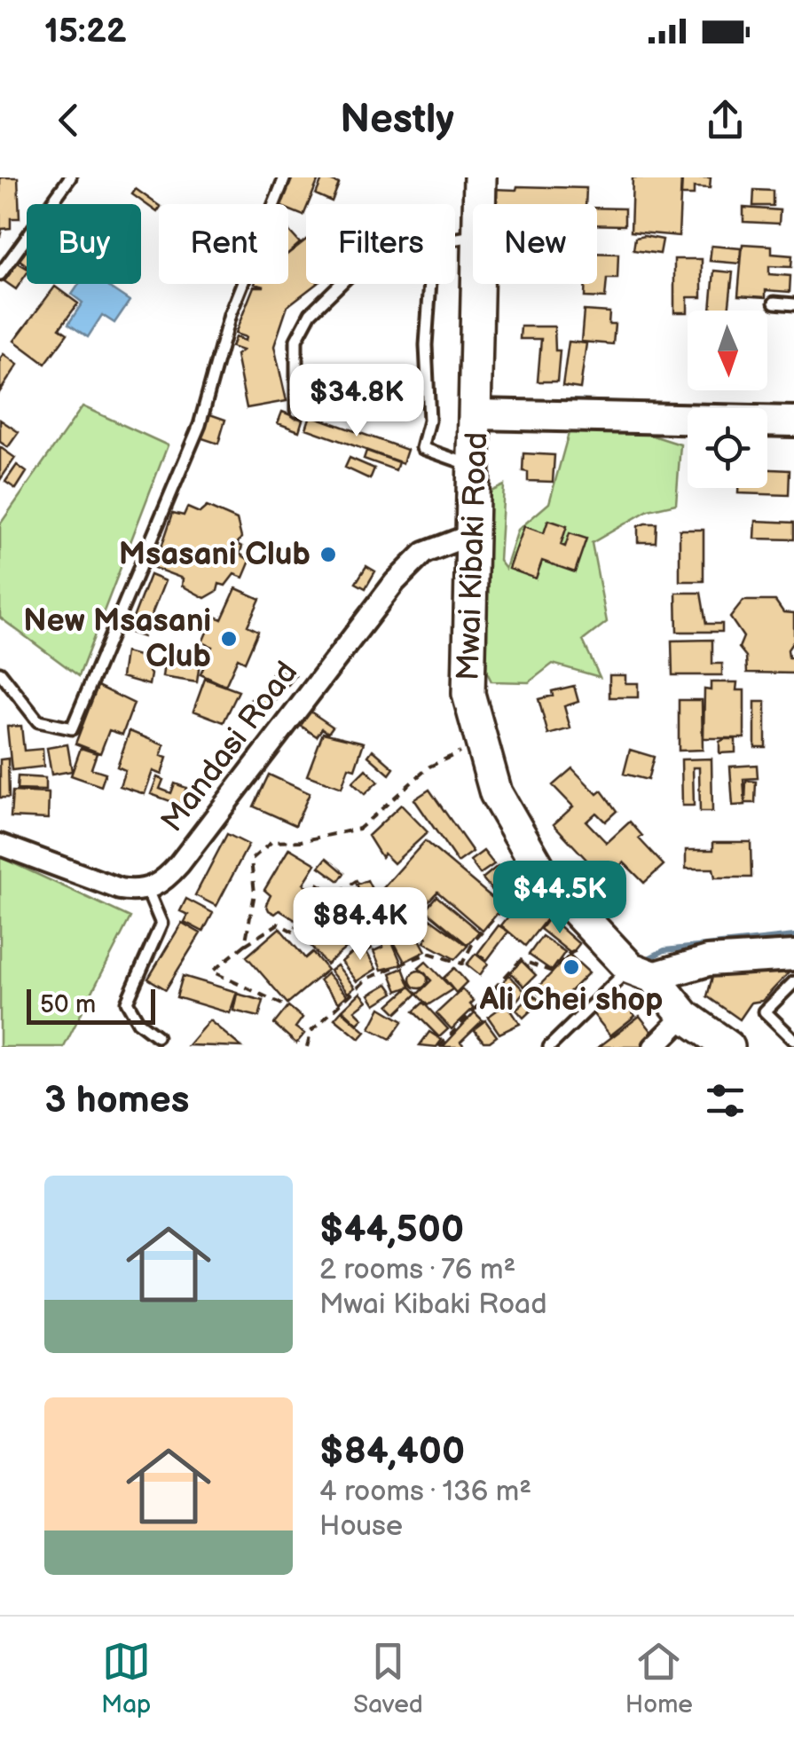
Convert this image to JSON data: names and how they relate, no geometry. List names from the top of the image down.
{
  "streets": {
    "main road": ["Mwai Kibaki Road"],
    "street": ["Mandasi Road"]
  },
  "crossings": [
    ["Mwai Kibaki Road", "Mandasi Road"]
  ],
  "places": ["Msasani Club", "New Msasani Club", "Ali Chei shop"],
  "scale_bar": "50 m",
  "north": "bottom",
  "page": {
    "status": "15:22",
    "header": "Nestly",
    "chip": [
      "Buy",
      "Rent",
      "Filters",
      "New"
    ],
    "price": ["$34.8K", "$44.5K", "$84.4K"],
    "scale": "50 m",
    "heading": "3 homes",
    "list": [
      {
        "name": "$44,500",
        "note": "2 rooms · 76 m² · Mwai Kibaki Road"
      },
      {
        "name": "$84,400",
        "note": "4 rooms · 136 m² · House"
      }
    ],
    "tabs": ["Map", "Saved", "Home"]
  }
}
